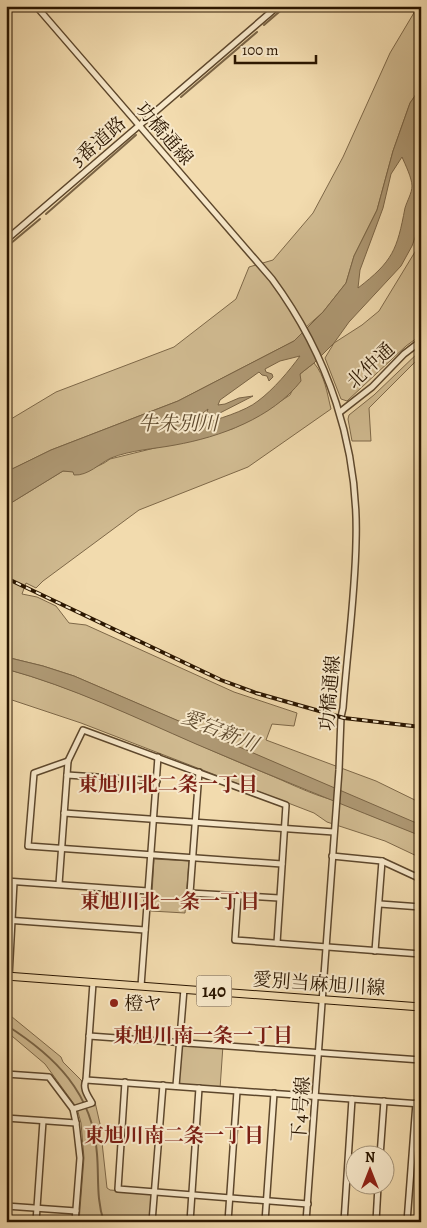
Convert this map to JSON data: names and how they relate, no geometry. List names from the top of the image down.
{
  "streets": {
    "main road": ["愛別当麻旭川線", "140"],
    "street": [
      "功橋通線",
      "3番道路",
      "北仲通",
      "下4号線"
    ]
  },
  "crossings": [
    ["功橋通線", "3番道路"],
    ["功橋通線", "北仲通"],
    ["功橋通線", "愛別当麻旭川線"],
    ["功橋通線", "下4号線"],
    ["愛別当麻旭川線", "下4号線"]
  ],
  "districts": [
    "東旭川北二条一丁目",
    "東旭川北一条一丁目",
    "東旭川南一条一丁目",
    "東旭川南二条一丁目"
  ],
  "water": ["牛朱別川", "愛宕新川"],
  "places": ["橙ヤ"],
  "scale_bar": "100 m",
  "north": "top"
}
